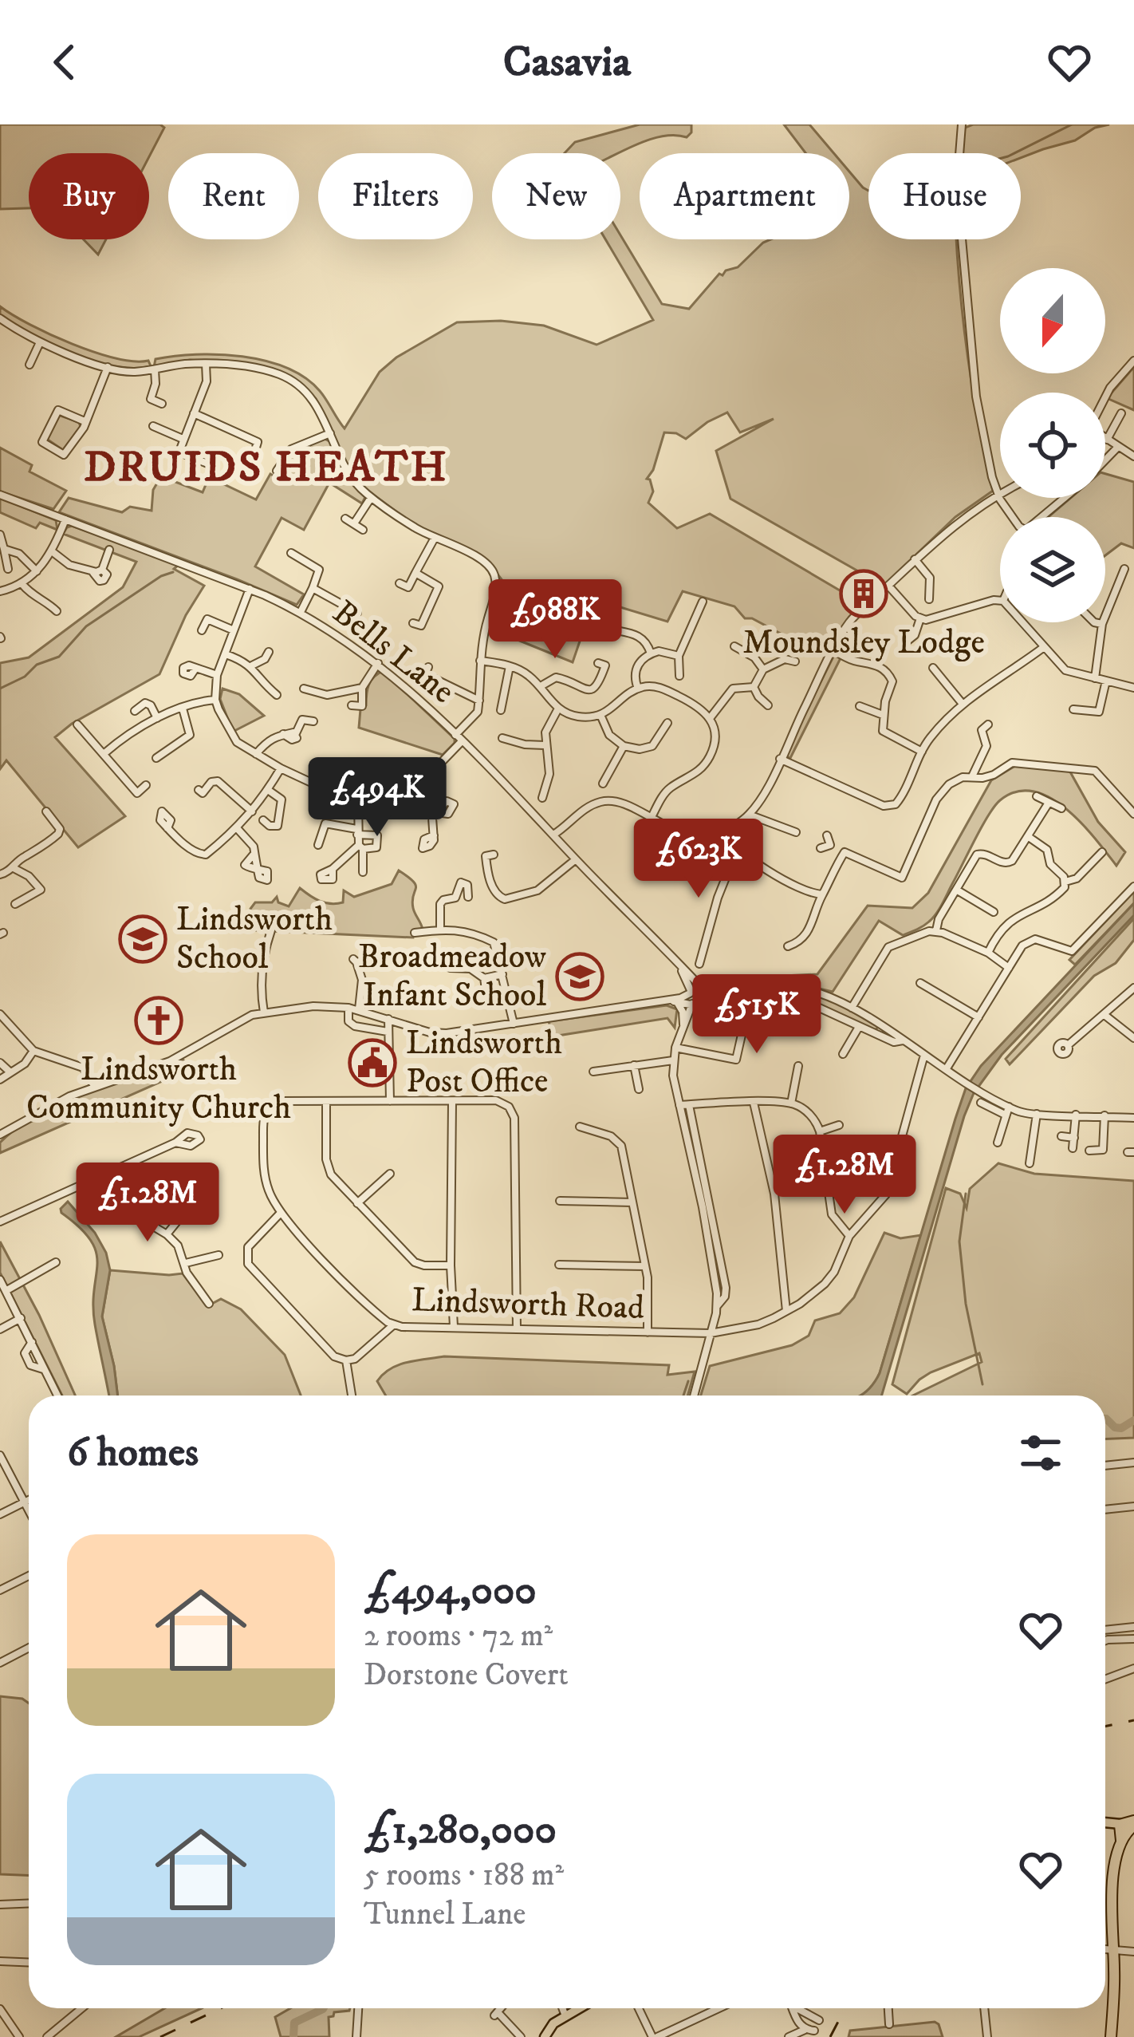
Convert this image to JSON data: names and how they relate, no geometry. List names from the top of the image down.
{
  "streets": {
    "street": ["Bells Lane", "Lindsworth Road"]
  },
  "districts": ["DRUIDS HEATH"],
  "places": {
    "building": ["Moundsley Lodge"],
    "school or university": ["Lindsworth School", "Broadmeadow Infant School"],
    "church": ["Lindsworth Community Church"],
    "public building": ["Lindsworth Post Office"]
  },
  "north": "bottom",
  "page": {
    "header": "Casavia",
    "chip": [
      "Buy",
      "Rent",
      "Filters",
      "New",
      "Apartment",
      "House"
    ],
    "price": [
      "£988K",
      "£494K",
      "£623K",
      "£515K",
      "£1.28M",
      "£1.28M"
    ],
    "heading": "6 homes",
    "list": [
      {
        "name": "£494,000",
        "note": "2 rooms · 72 m² · Dorstone Covert"
      },
      {
        "name": "£1,280,000",
        "note": "5 rooms · 188 m² · Tunnel Lane"
      }
    ]
  }
}
